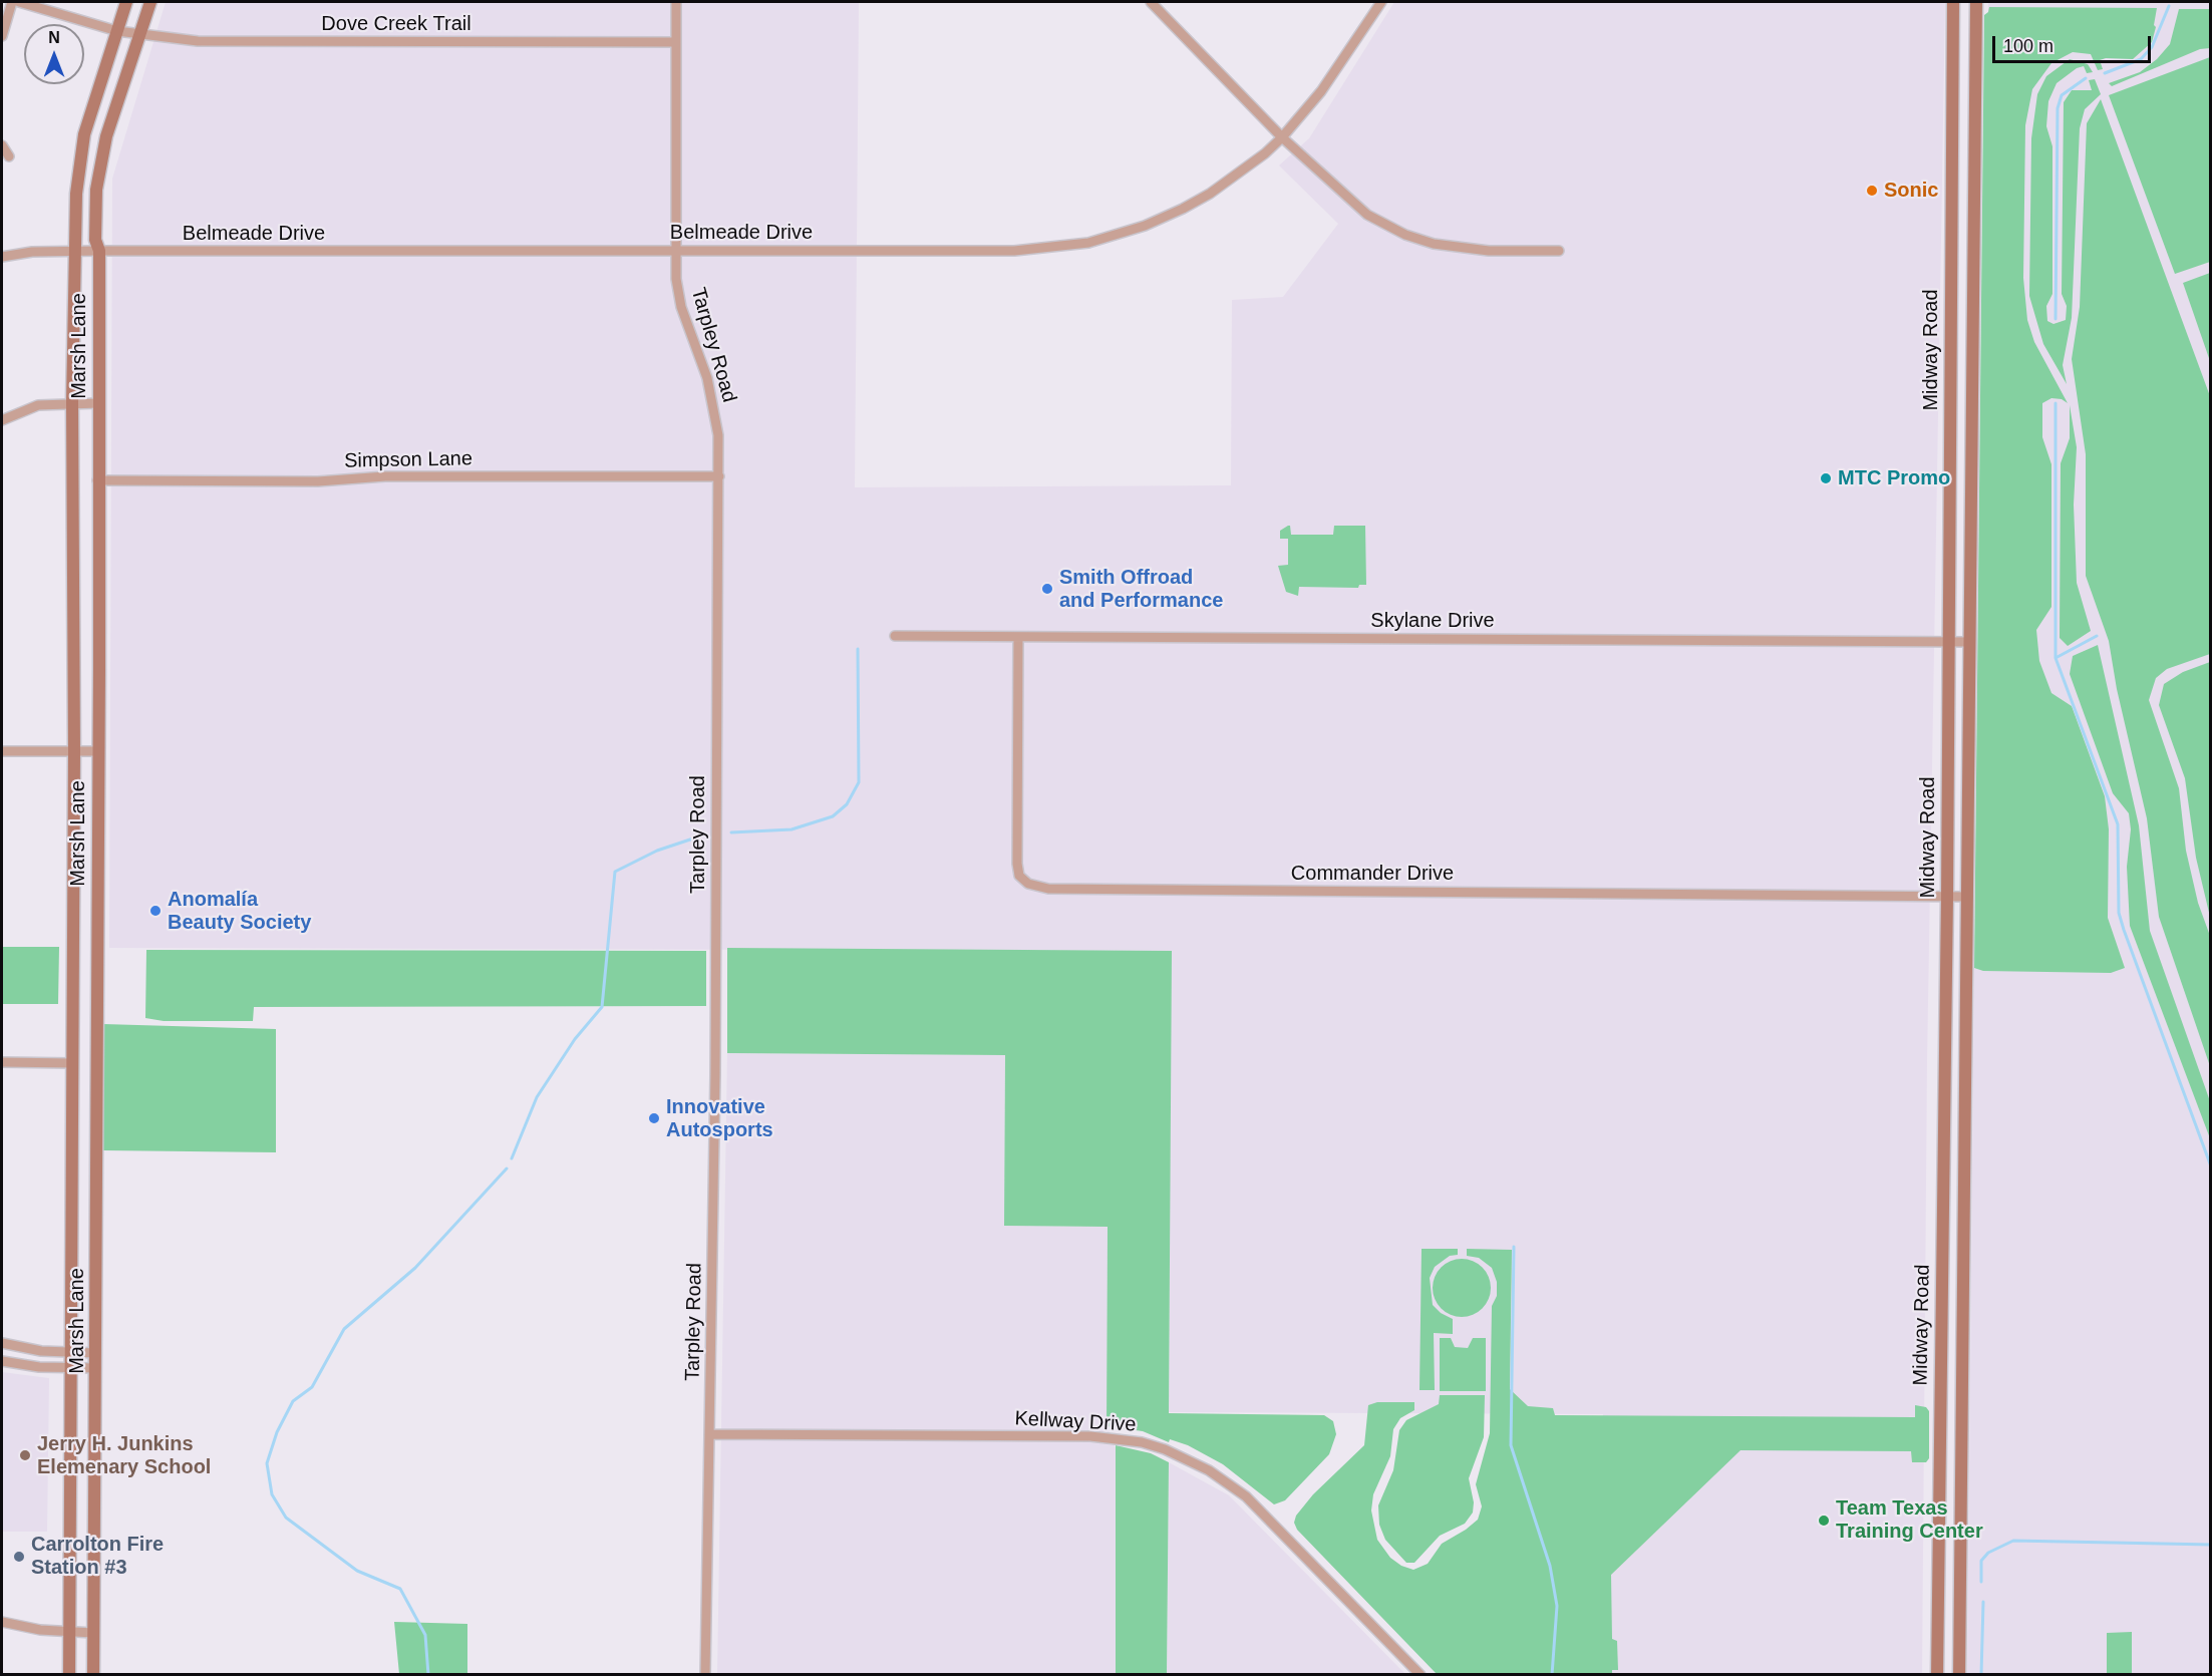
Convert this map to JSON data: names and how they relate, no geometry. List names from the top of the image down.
{
  "streets": {
    "main road": ["Marsh Lane", "Midway Road"],
    "street": [
      "Dove Creek Trail",
      "Belmeade Drive",
      "Tarpley Road",
      "Simpson Lane",
      "Skylane Drive",
      "Commander Drive",
      "Kellway Drive"
    ]
  },
  "crossings": [
    ["Dove Creek Trail", "Tarpley Road"],
    ["Dove Creek Trail", "Marsh Lane"],
    ["Belmeade Drive", "Tarpley Road"],
    ["Belmeade Drive", "Marsh Lane"],
    ["Tarpley Road", "Simpson Lane"],
    ["Tarpley Road", "Kellway Drive"],
    ["Marsh Lane", "Simpson Lane"],
    ["Midway Road", "Skylane Drive"],
    ["Midway Road", "Commander Drive"],
    ["Skylane Drive", "Commander Drive"]
  ],
  "places": [
    "Sonic",
    "MTC Promo",
    "Smith Offroad and Performance",
    "Anomalía Beauty Society",
    "Innovative Autosports",
    "Jerry H. Junkins Elemenary School",
    "Team Texas Training Center",
    "Carrolton Fire Station #3"
  ],
  "scale_bar": "100 m",
  "north": "top"
}
